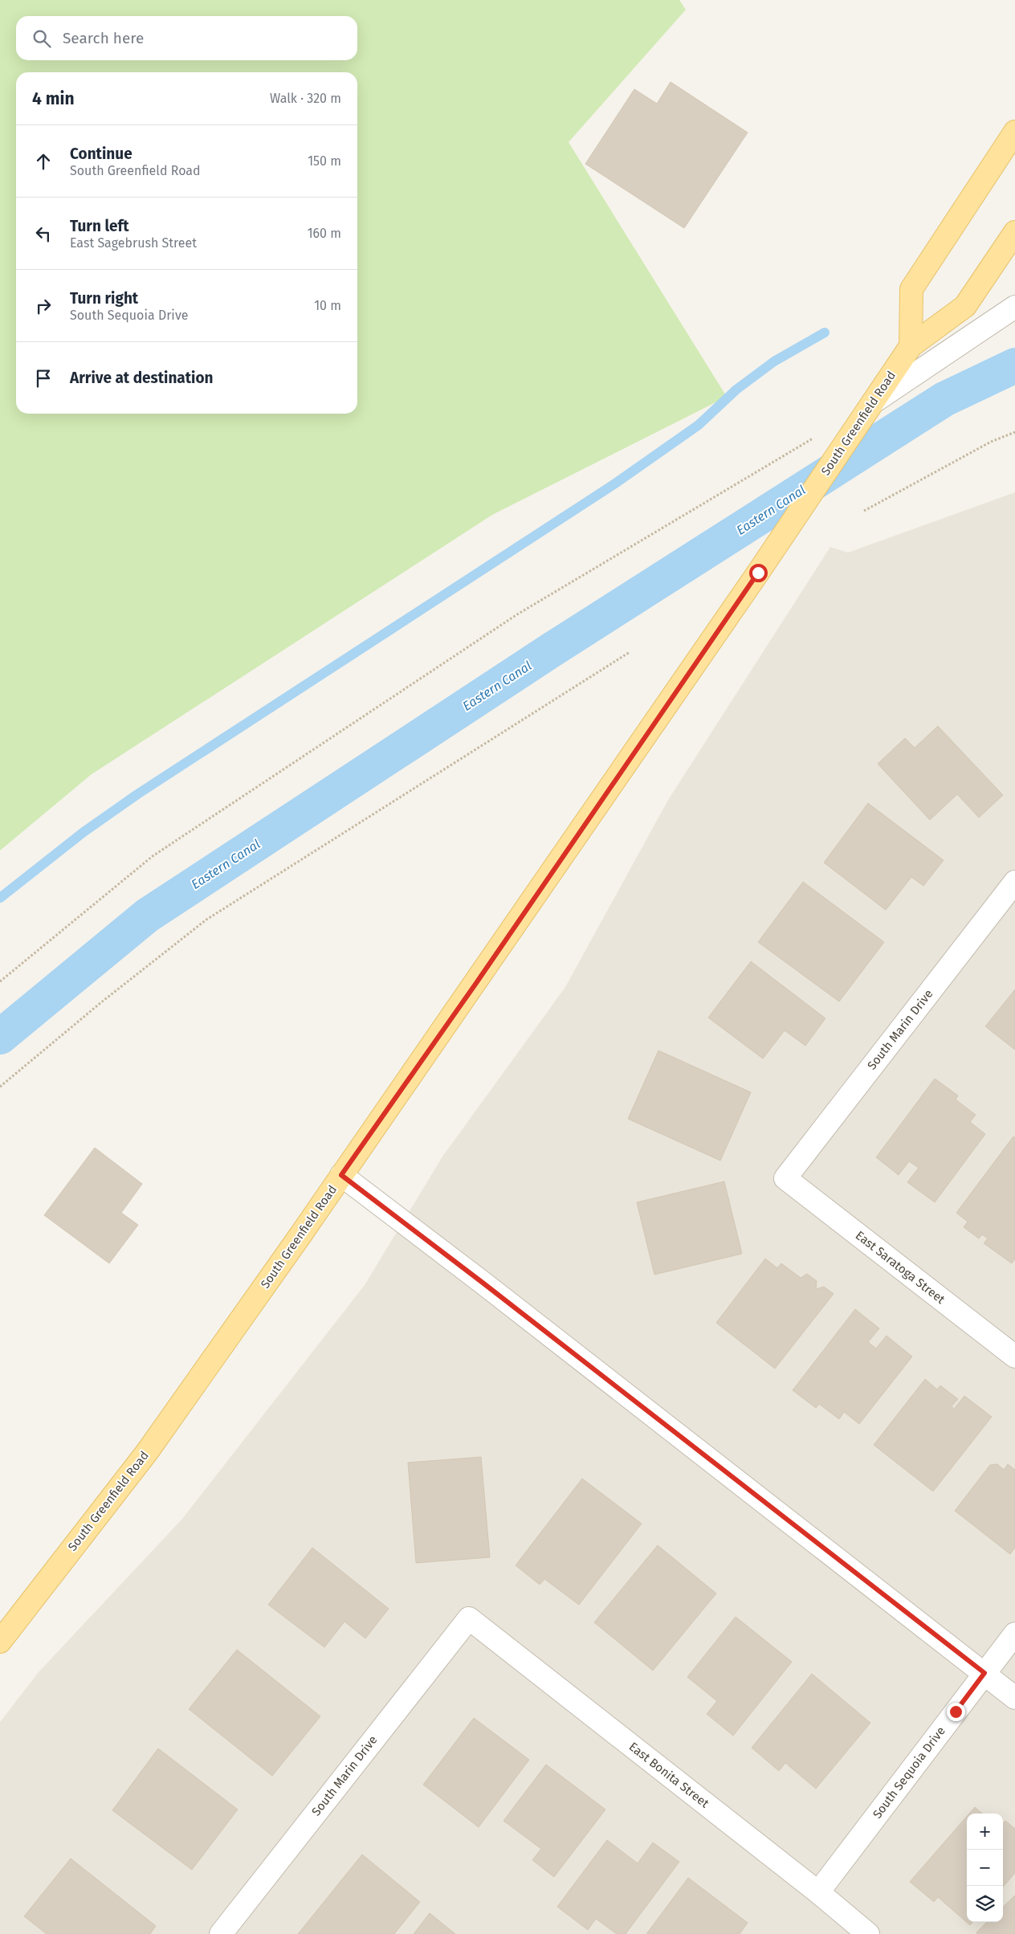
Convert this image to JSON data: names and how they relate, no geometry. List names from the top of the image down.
{
  "streets": {
    "main road": ["South Greenfield Road"],
    "street": [
      "South Marin Drive",
      "East Saratoga Street",
      "South Sequoia Drive",
      "East Bonita Street"
    ]
  },
  "crossings": [
    ["South Marin Drive", "East Saratoga Street"],
    ["South Marin Drive", "East Bonita Street"],
    ["South Sequoia Drive", "East Bonita Street"]
  ],
  "water": ["Eastern Canal"],
  "page": {
    "search": "Search here",
    "heading": ["4 min", "Walk · 320 m"],
    "list": [
      ["Continue", "South Greenfield Road", "150 m"],
      ["Turn left", "East Sagebrush Street", "160 m"],
      ["Turn right", "South Sequoia Drive", "10 m"],
      "Arrive at destination"
    ],
    "map_buttons": ["+", "−"]
  }
}
